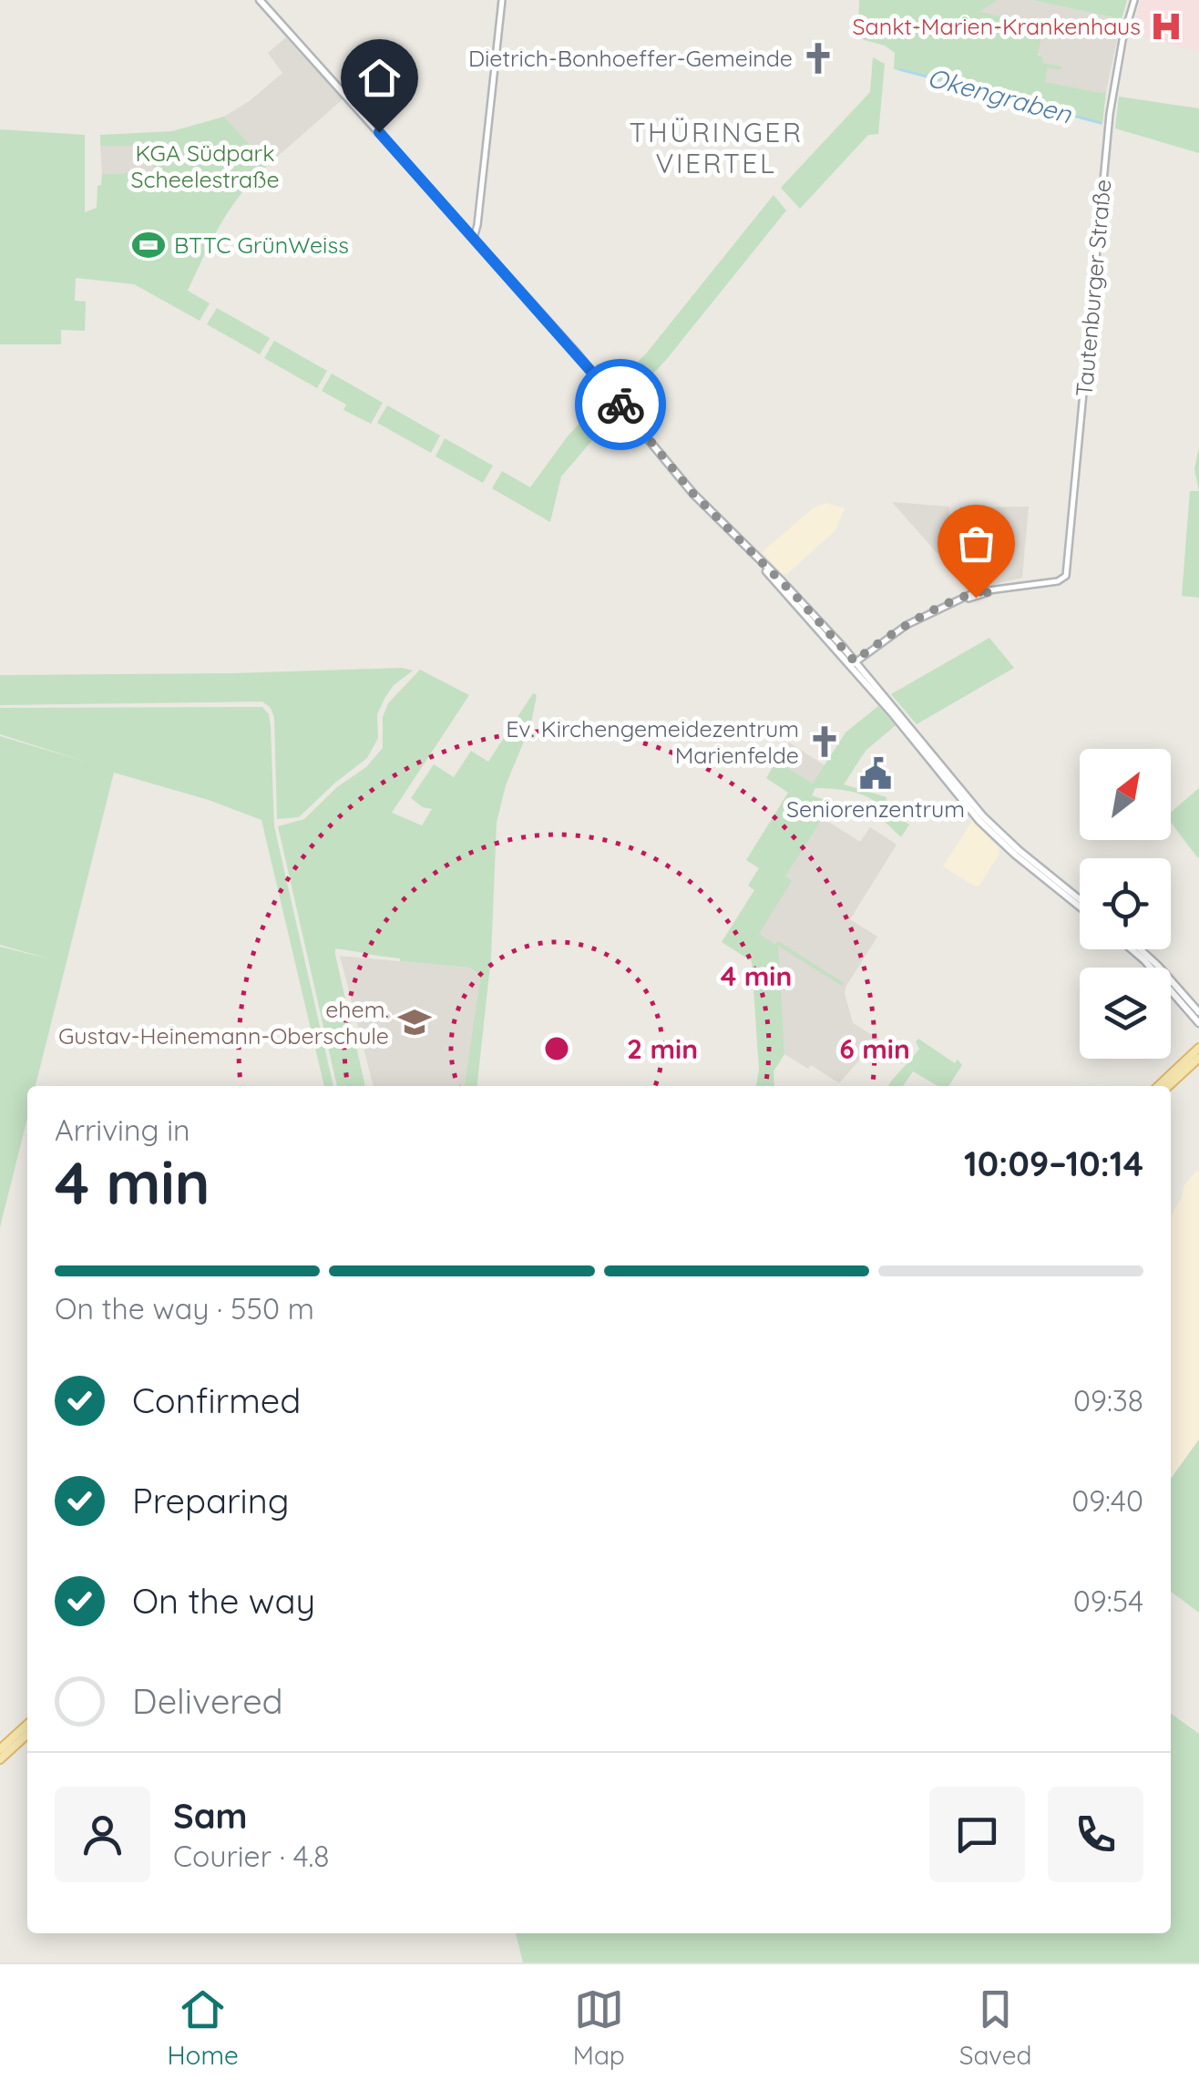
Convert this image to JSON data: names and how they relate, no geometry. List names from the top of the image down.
{
  "streets": {
    "street": ["Tautenburger Straße"]
  },
  "districts": ["THÜRINGER VIERTEL"],
  "water": ["Okengraben"],
  "parks": ["KGA Südpark Scheelestraße"],
  "places": {
    "hospital": ["Sankt-Marien-Krankenhaus"],
    "church": ["Dietrich-Bonhoeffer-Gemeinde", "Ev. Kirchengemeidezentrum Marienfelde"],
    "sports": ["BTTC GrünWeiss"],
    "public building": ["Seniorenzentrum"],
    "school or university": ["ehem. Gustav-Heinemann-Oberschule"]
  },
  "north": "top right",
  "page": {
    "heading": ["4 min", "Arriving in", "10:09–10:14"],
    "panel": ["Sam", "Courier · 4.8"],
    "bar": "On the way · 550 m",
    "list": [
      ["Confirmed", "09:38"],
      ["Preparing", "09:40"],
      ["On the way", "09:54"],
      "Delivered"
    ],
    "tabs": ["Home", "Map", "Saved"]
  },
  "rings": ["4 min", "2 min", "6 min"]
}
